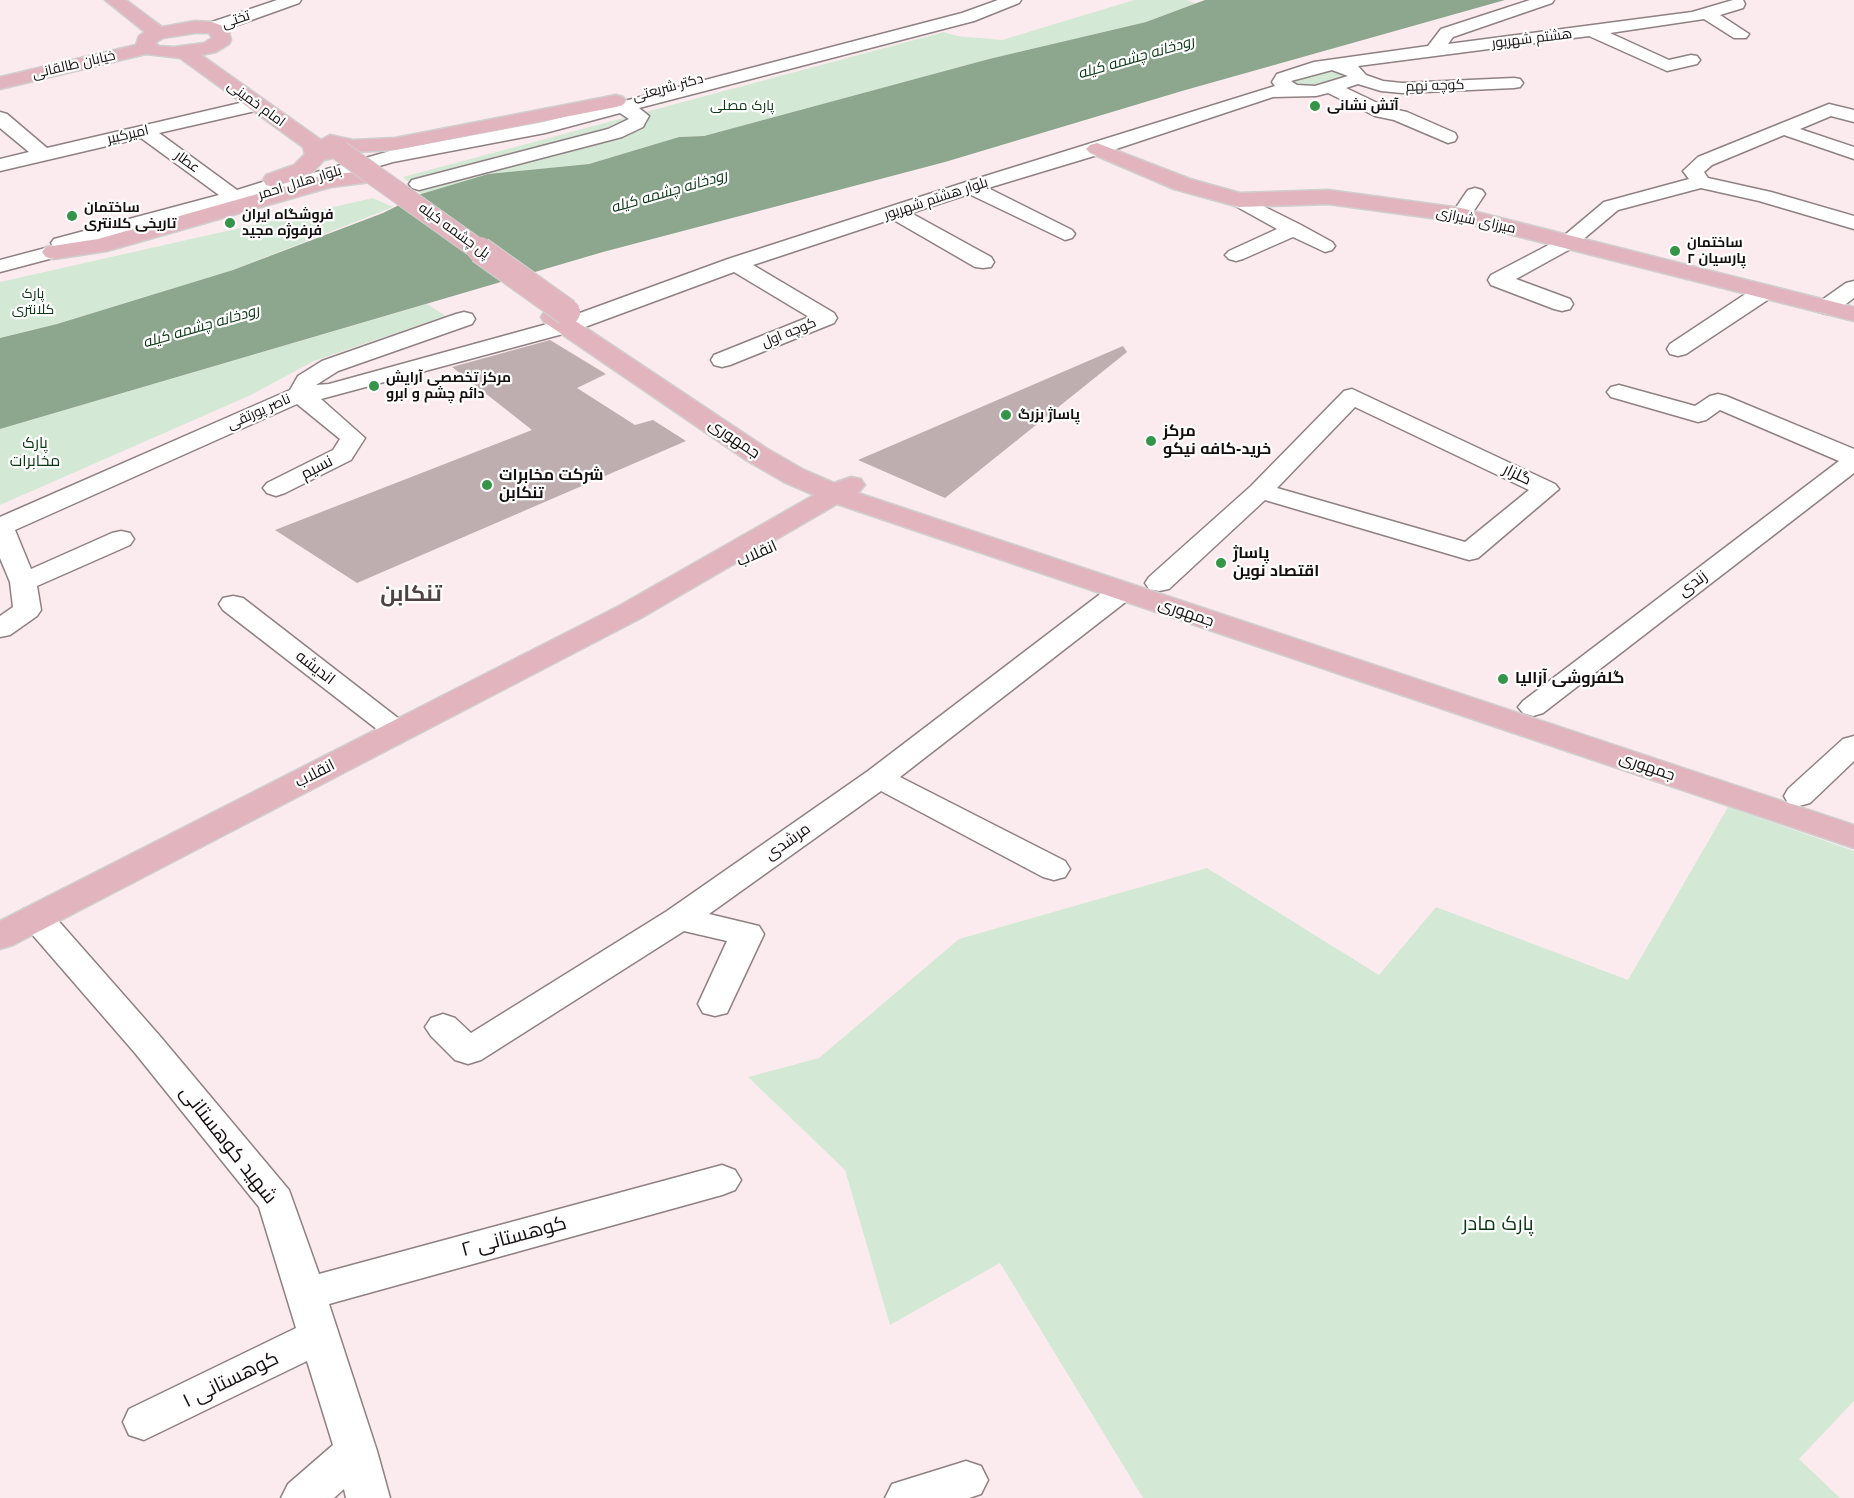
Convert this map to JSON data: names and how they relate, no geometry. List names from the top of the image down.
{
  "streets": {
    "main road": [
      "خیابان طالقانی",
      "امام خمینی",
      "میرزای شیرازی",
      "پل چشمه کیله",
      "جمهوری",
      "انقلاب"
    ],
    "street": [
      "تختی",
      "هشتم شهریور",
      "کوچه نهم",
      "دکتر شریعتی",
      "امیرکبیر",
      "عطار",
      "بلوار هشتم شهریور",
      "کوچه اول",
      "ناصر پورتقی",
      "نسیم",
      "گلزار",
      "زندی",
      "اندیشه",
      "مرشدی",
      "شهید کوهستانی",
      "کوهستانی ۲",
      "کوهستانی ۱"
    ]
  },
  "crossings": [
    ["تختی", "خیابان طالقانی"],
    ["تختی", "امام خمینی"],
    ["هشتم شهریور", "کوچه نهم"],
    ["هشتم شهریور", "بلوار هشتم شهریور"],
    ["خیابان طالقانی", "امام خمینی"],
    ["امام خمینی", "امیرکبیر"],
    ["امام خمینی", "پل چشمه کیله"],
    ["امیرکبیر", "عطار"],
    ["بلوار هشتم شهریور", "میرزای شیرازی"],
    ["بلوار هشتم شهریور", "پل چشمه کیله"],
    ["بلوار هشتم شهریور", "کوچه اول"],
    ["بلوار هشتم شهریور", "ناصر پورتقی"],
    ["بلوار هشتم شهریور", "جمهوری"],
    ["پل چشمه کیله", "ناصر پورتقی"],
    ["پل چشمه کیله", "جمهوری"],
    ["ناصر پورتقی", "جمهوری"],
    ["ناصر پورتقی", "نسیم"],
    ["جمهوری", "گلزار"],
    ["جمهوری", "انقلاب"],
    ["جمهوری", "زندی"],
    ["جمهوری", "مرشدی"],
    ["انقلاب", "اندیشه"],
    ["انقلاب", "شهید کوهستانی"],
    ["شهید کوهستانی", "کوهستانی ۲"],
    ["شهید کوهستانی", "کوهستانی ۱"]
  ],
  "districts": ["تنکابن"],
  "water": ["رودخانه چشمه کیله"],
  "parks": [
    "پارک مصلی",
    "پارک کلانتری",
    "پارک مخابرات",
    "پارک مادر"
  ],
  "places": [
    "آتش نشانی",
    "ساختمان تاریخی کلانتری",
    "فروشگاه ایران فرفوژه مجید",
    "ساختمان پارسیان ۲",
    "مرکز تخصصی آرایش دائم چشم و ابرو",
    "پاساژ بزرگ",
    "مرکز خرید-کافه نیکو",
    "شرکت مخابرات تنکابن",
    "پاساژ اقتصاد نوین",
    "گلفروشی آزالیا"
  ]
}
